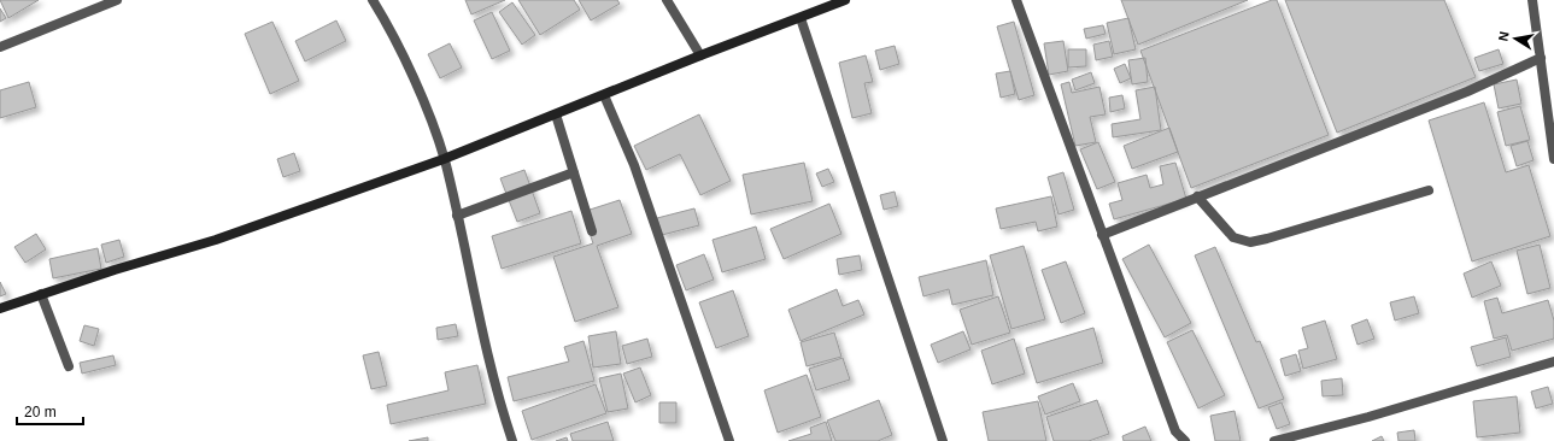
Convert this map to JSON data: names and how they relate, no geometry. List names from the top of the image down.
{
  "scale_bar": "20 m",
  "north": "left"
}
